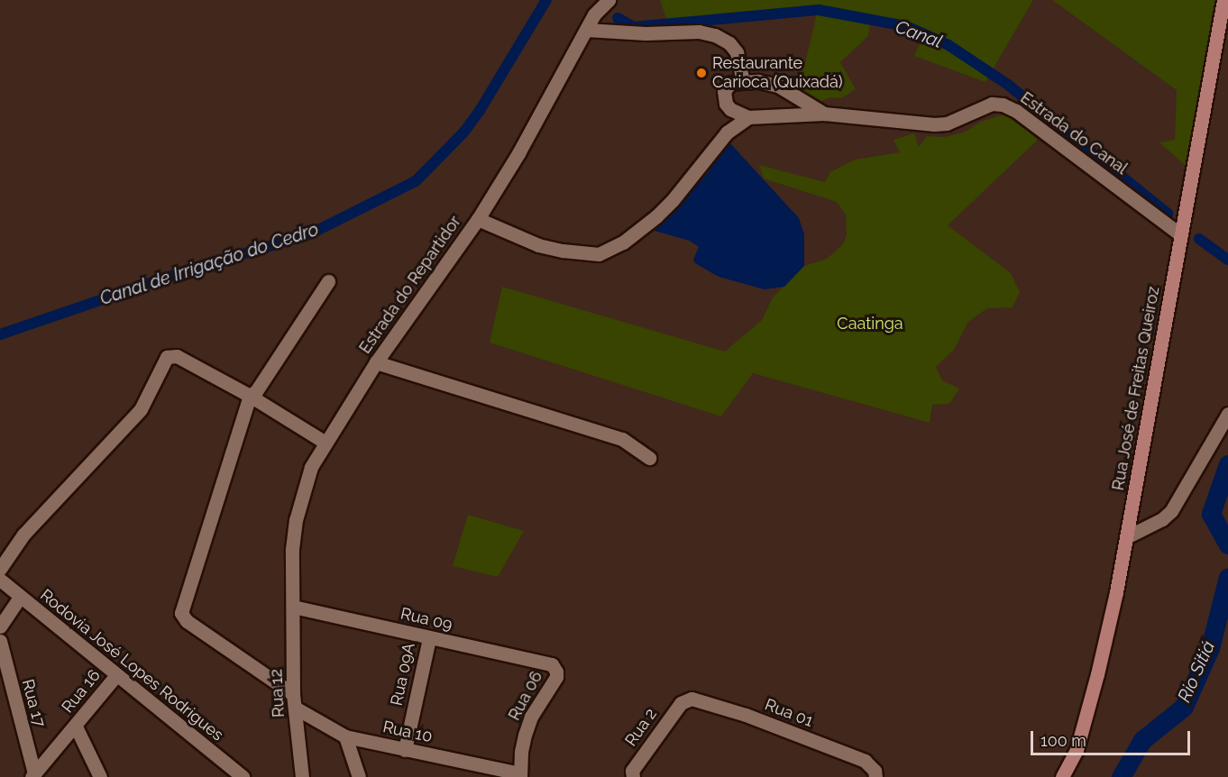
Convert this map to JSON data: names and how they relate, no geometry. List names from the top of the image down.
{
  "streets": {
    "main road": ["Rua José de Freitas Queiroz"],
    "street": [
      "Estrada do Canal",
      "Estrada do Repartidor",
      "Rua 09",
      "Rodovia José Lopes Rodrigues",
      "Rua 09A",
      "Rua 16",
      "Rua 12",
      "Rua 06",
      "Rua 17",
      "Rua 01",
      "Rua 2",
      "Rua 10"
    ]
  },
  "crossings": [
    ["Estrada do Canal", "Rua José de Freitas Queiroz"],
    ["Estrada do Repartidor", "Rua 09"],
    ["Estrada do Repartidor", "Rua 12"],
    ["Rua 09", "Rua 09A"],
    ["Rua 09", "Rua 12"],
    ["Rua 09", "Rua 06"],
    ["Rodovia José Lopes Rodrigues", "Rua 16"],
    ["Rua 09A", "Rua 10"],
    ["Rua 16", "Rua 17"],
    ["Rua 12", "Rua 10"],
    ["Rua 06", "Rua 10"],
    ["Rua 01", "Rua 2"]
  ],
  "water": ["Canal", "Canal de Irrigação do Cedro", "Rio Sitiá"],
  "parks": ["Caatinga"],
  "places": ["Restaurante Carioca (Quixadá)"],
  "scale_bar": "100 m"
}
